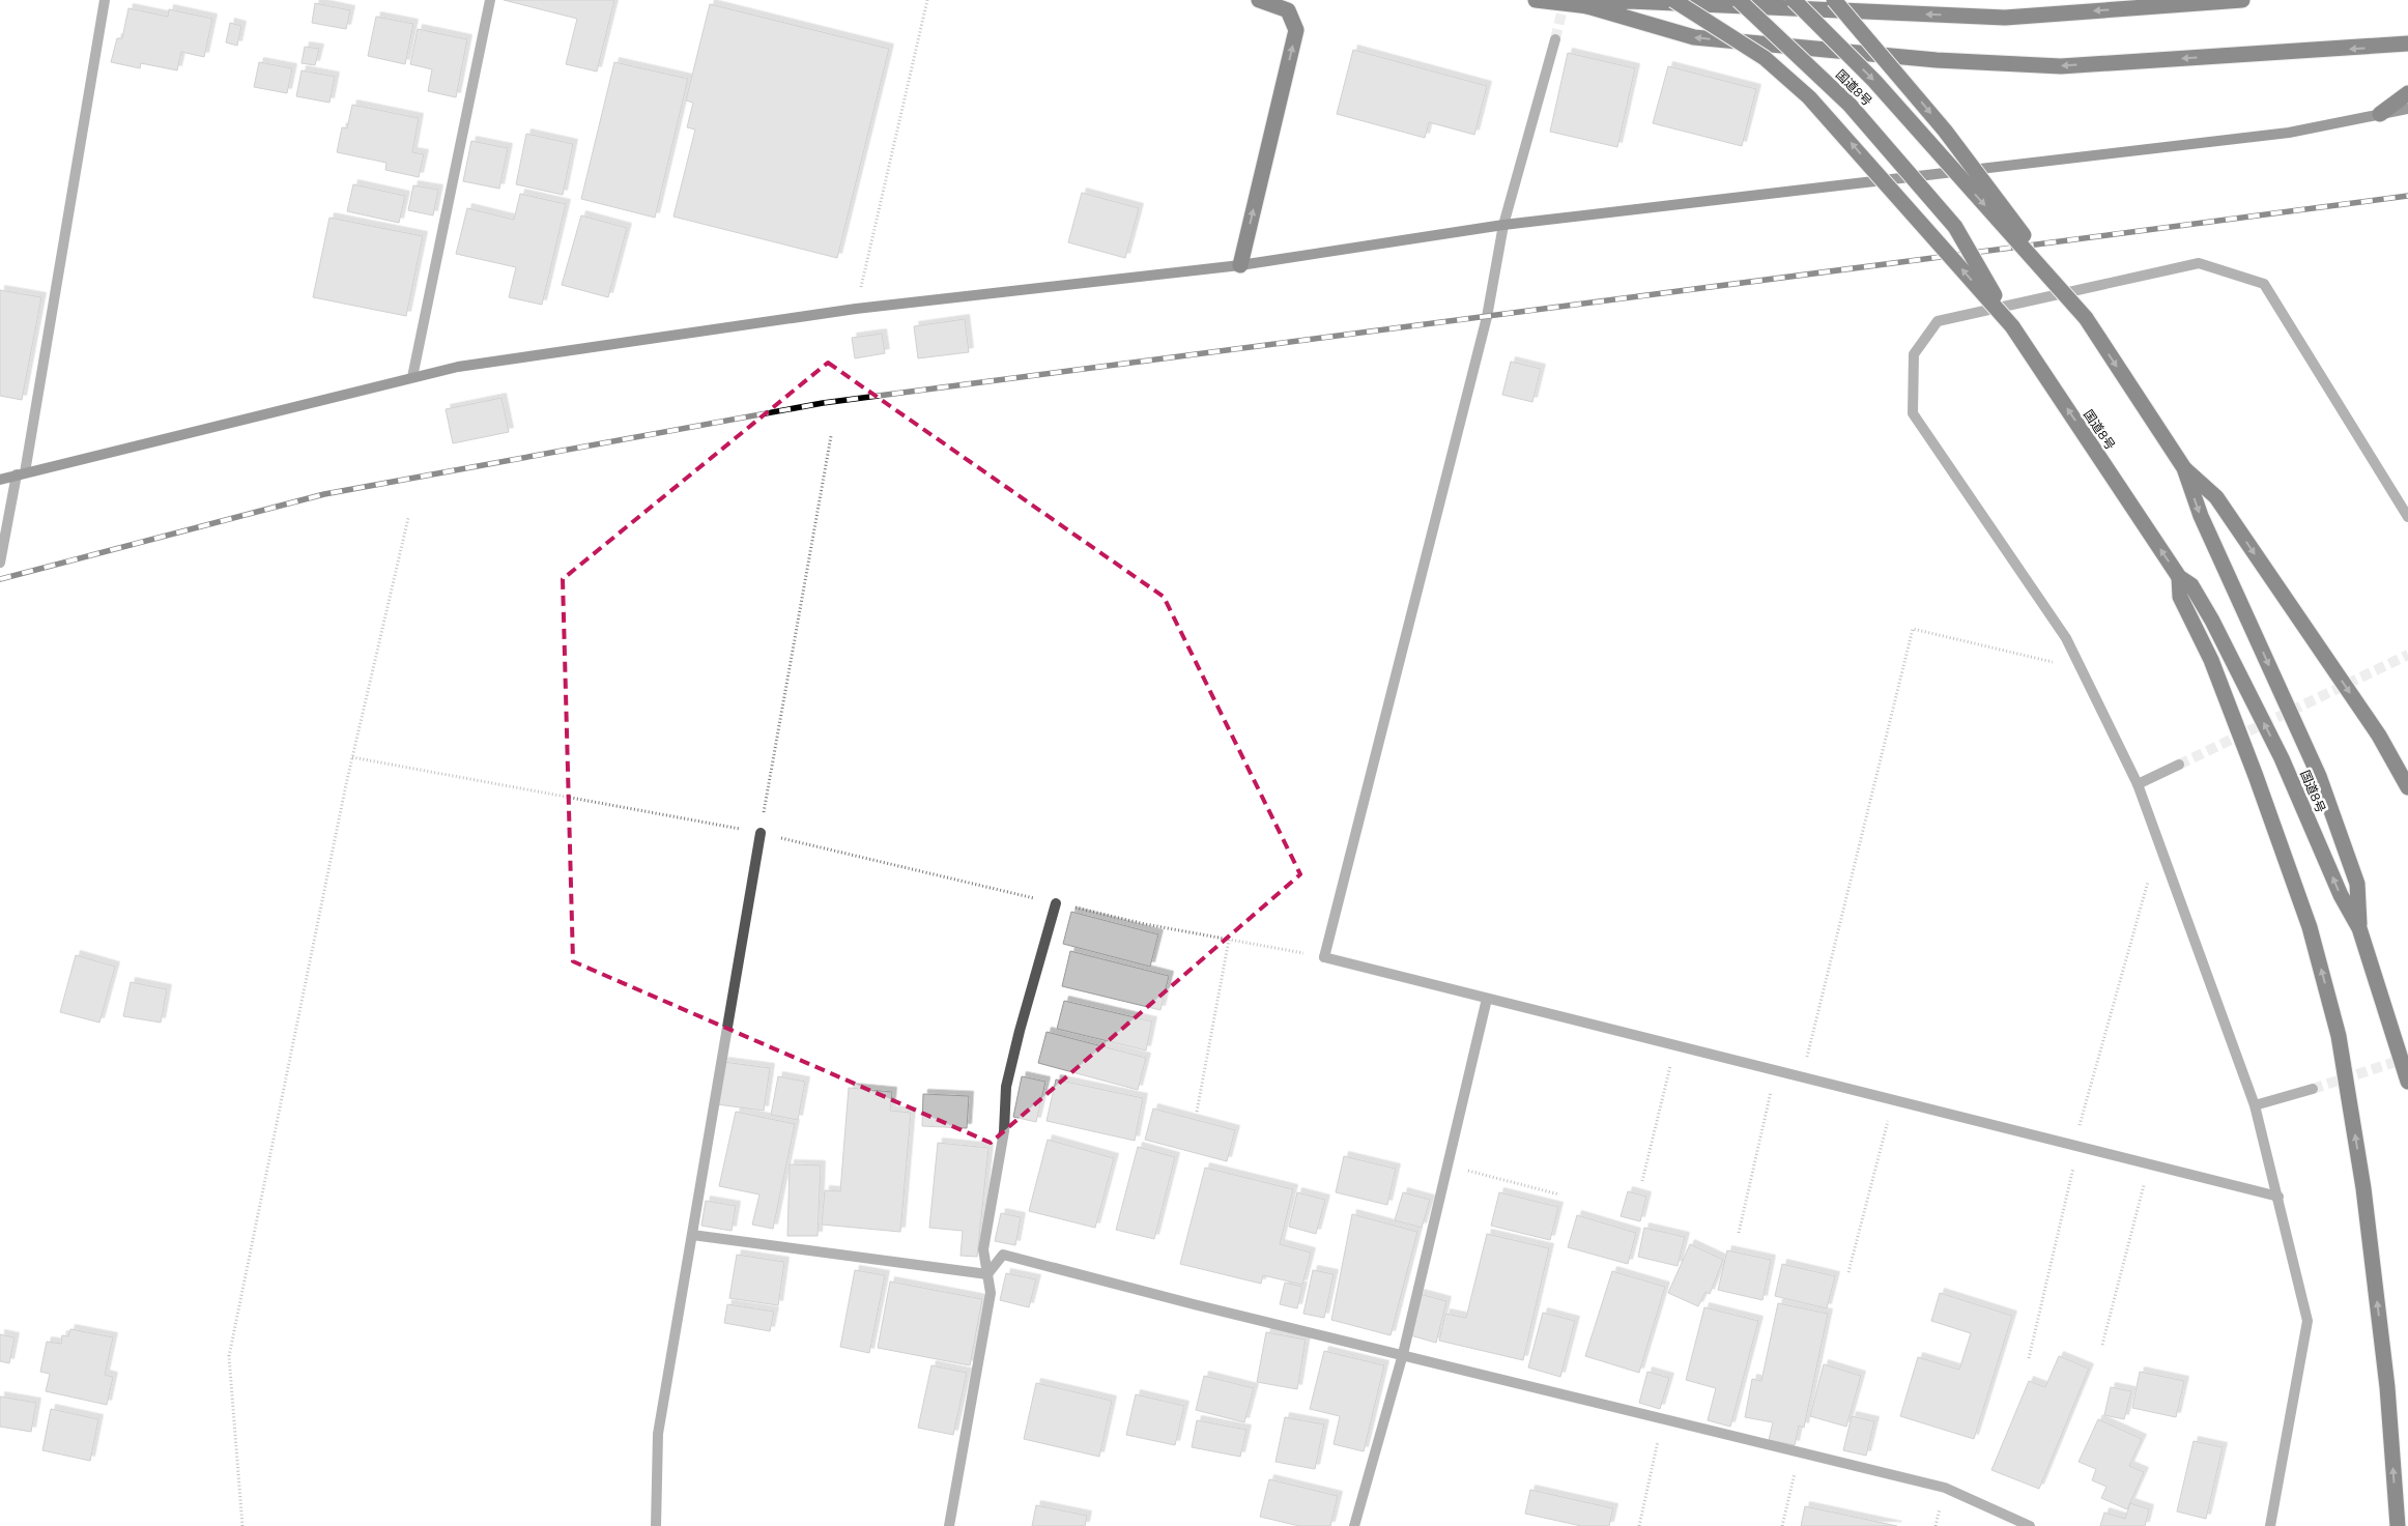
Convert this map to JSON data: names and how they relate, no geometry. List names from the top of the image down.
{
  "streets": {
    "highway": ["国道8号"]
  }
}
